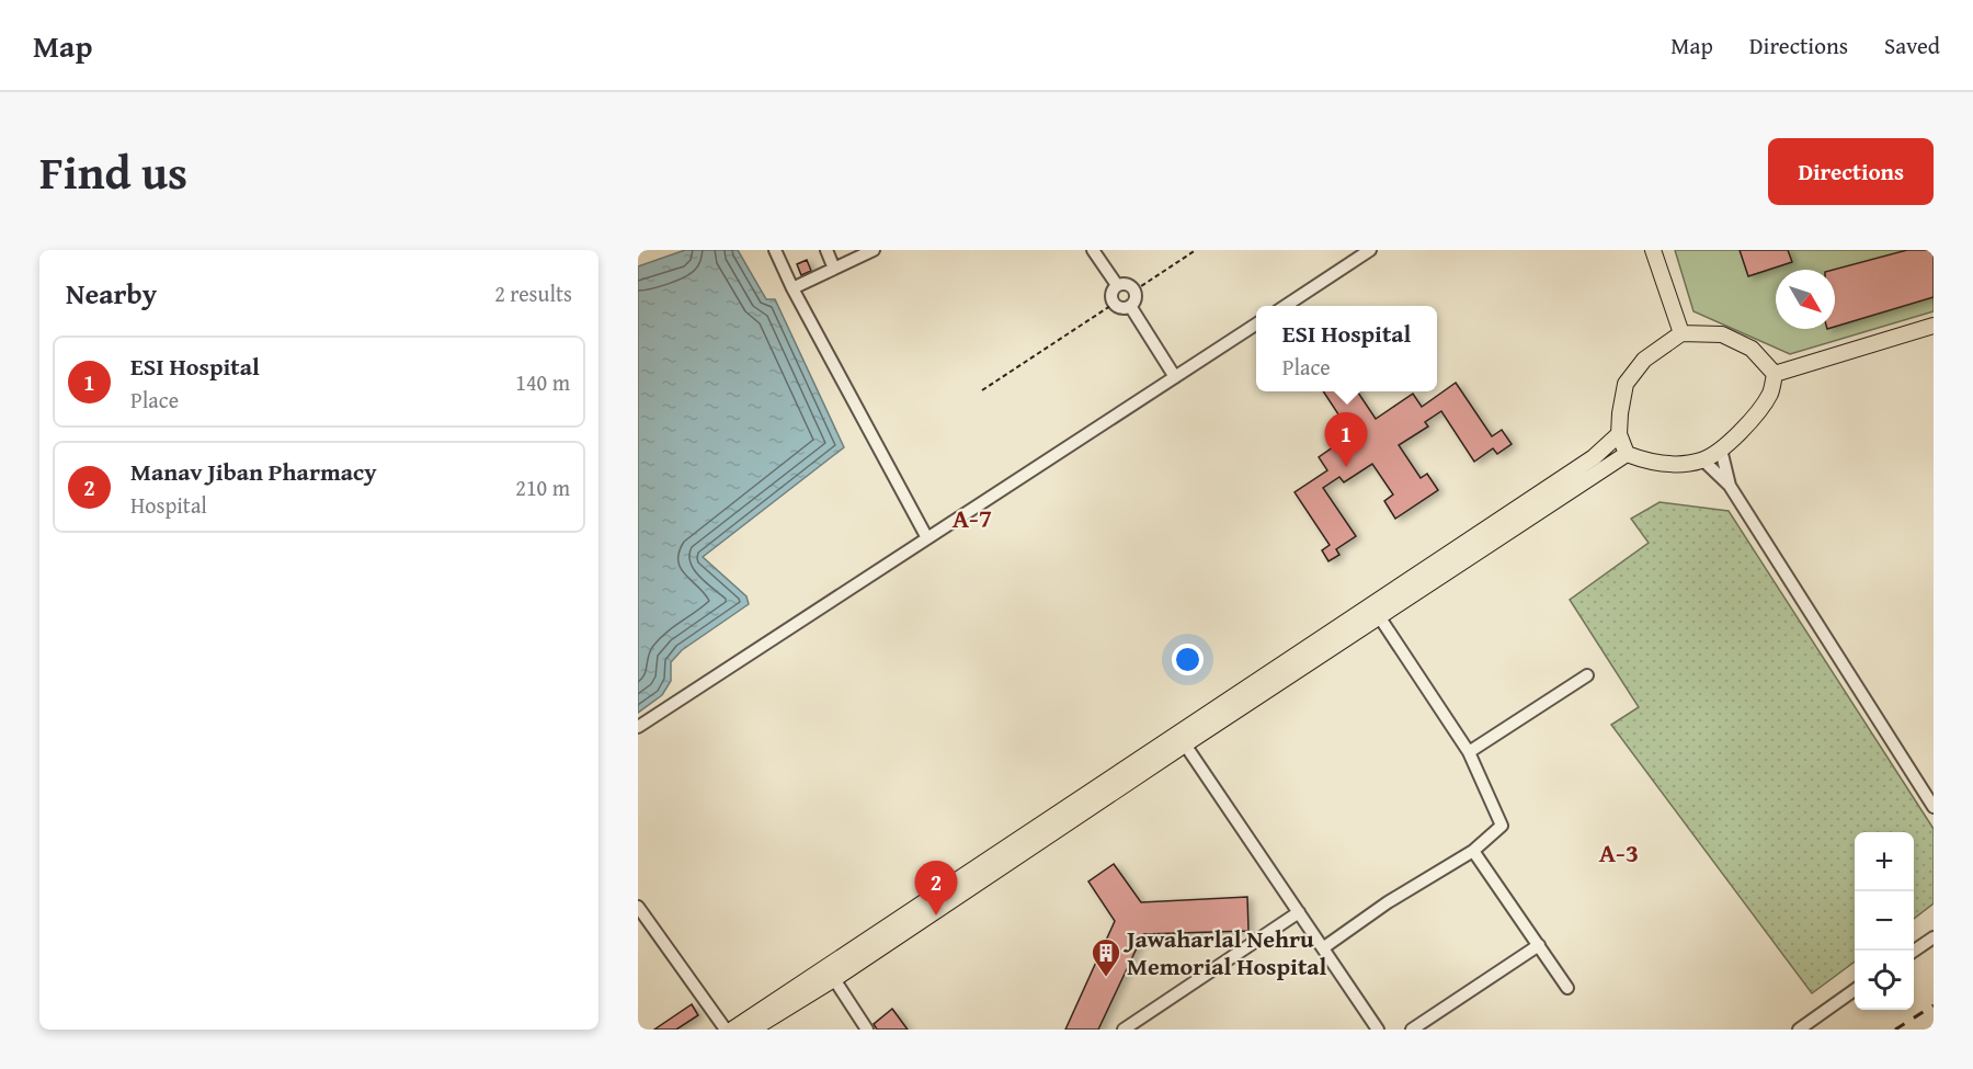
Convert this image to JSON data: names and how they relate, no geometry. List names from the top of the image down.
{
  "districts": ["A-7", "A-3"],
  "places": {
    "building": ["Jawaharlal Nehru Memorial Hospital"]
  },
  "north": "bottom right",
  "page": {
    "header": "Map",
    "nav": ["Map", "Directions", "Saved"],
    "title": "Find us",
    "buttons": "Directions",
    "heading": ["Nearby", "2 results"],
    "popup": ["ESI Hospital", "Place"],
    "list": [
      {
        "mark": "1",
        "name": "ESI Hospital",
        "note": "Place",
        "value": "140 m"
      },
      {
        "mark": "2",
        "name": "Manav Jiban Pharmacy",
        "note": "Hospital",
        "value": "210 m"
      }
    ],
    "pins": ["1", "2"],
    "map_buttons": ["+", "−"]
  }
}
